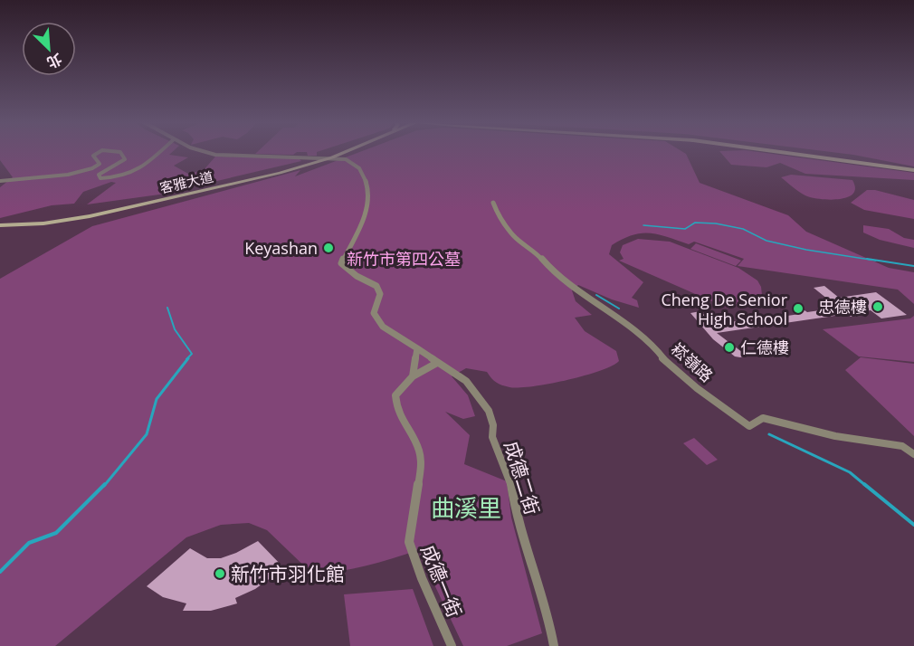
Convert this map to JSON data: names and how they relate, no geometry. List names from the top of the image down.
{
  "streets": {
    "street": [
      "客雅大道",
      "崧嶺路",
      "成德二街",
      "成德一街"
    ]
  },
  "crossings": [
    ["成德二街", "成德一街"]
  ],
  "districts": ["曲溪里"],
  "parks": ["新竹市第四公墓"],
  "places": [
    "Keyashan",
    "忠德樓",
    "Cheng De Senior High School",
    "仁德樓",
    "新竹市羽化館"
  ],
  "north": "bottom right"
}
